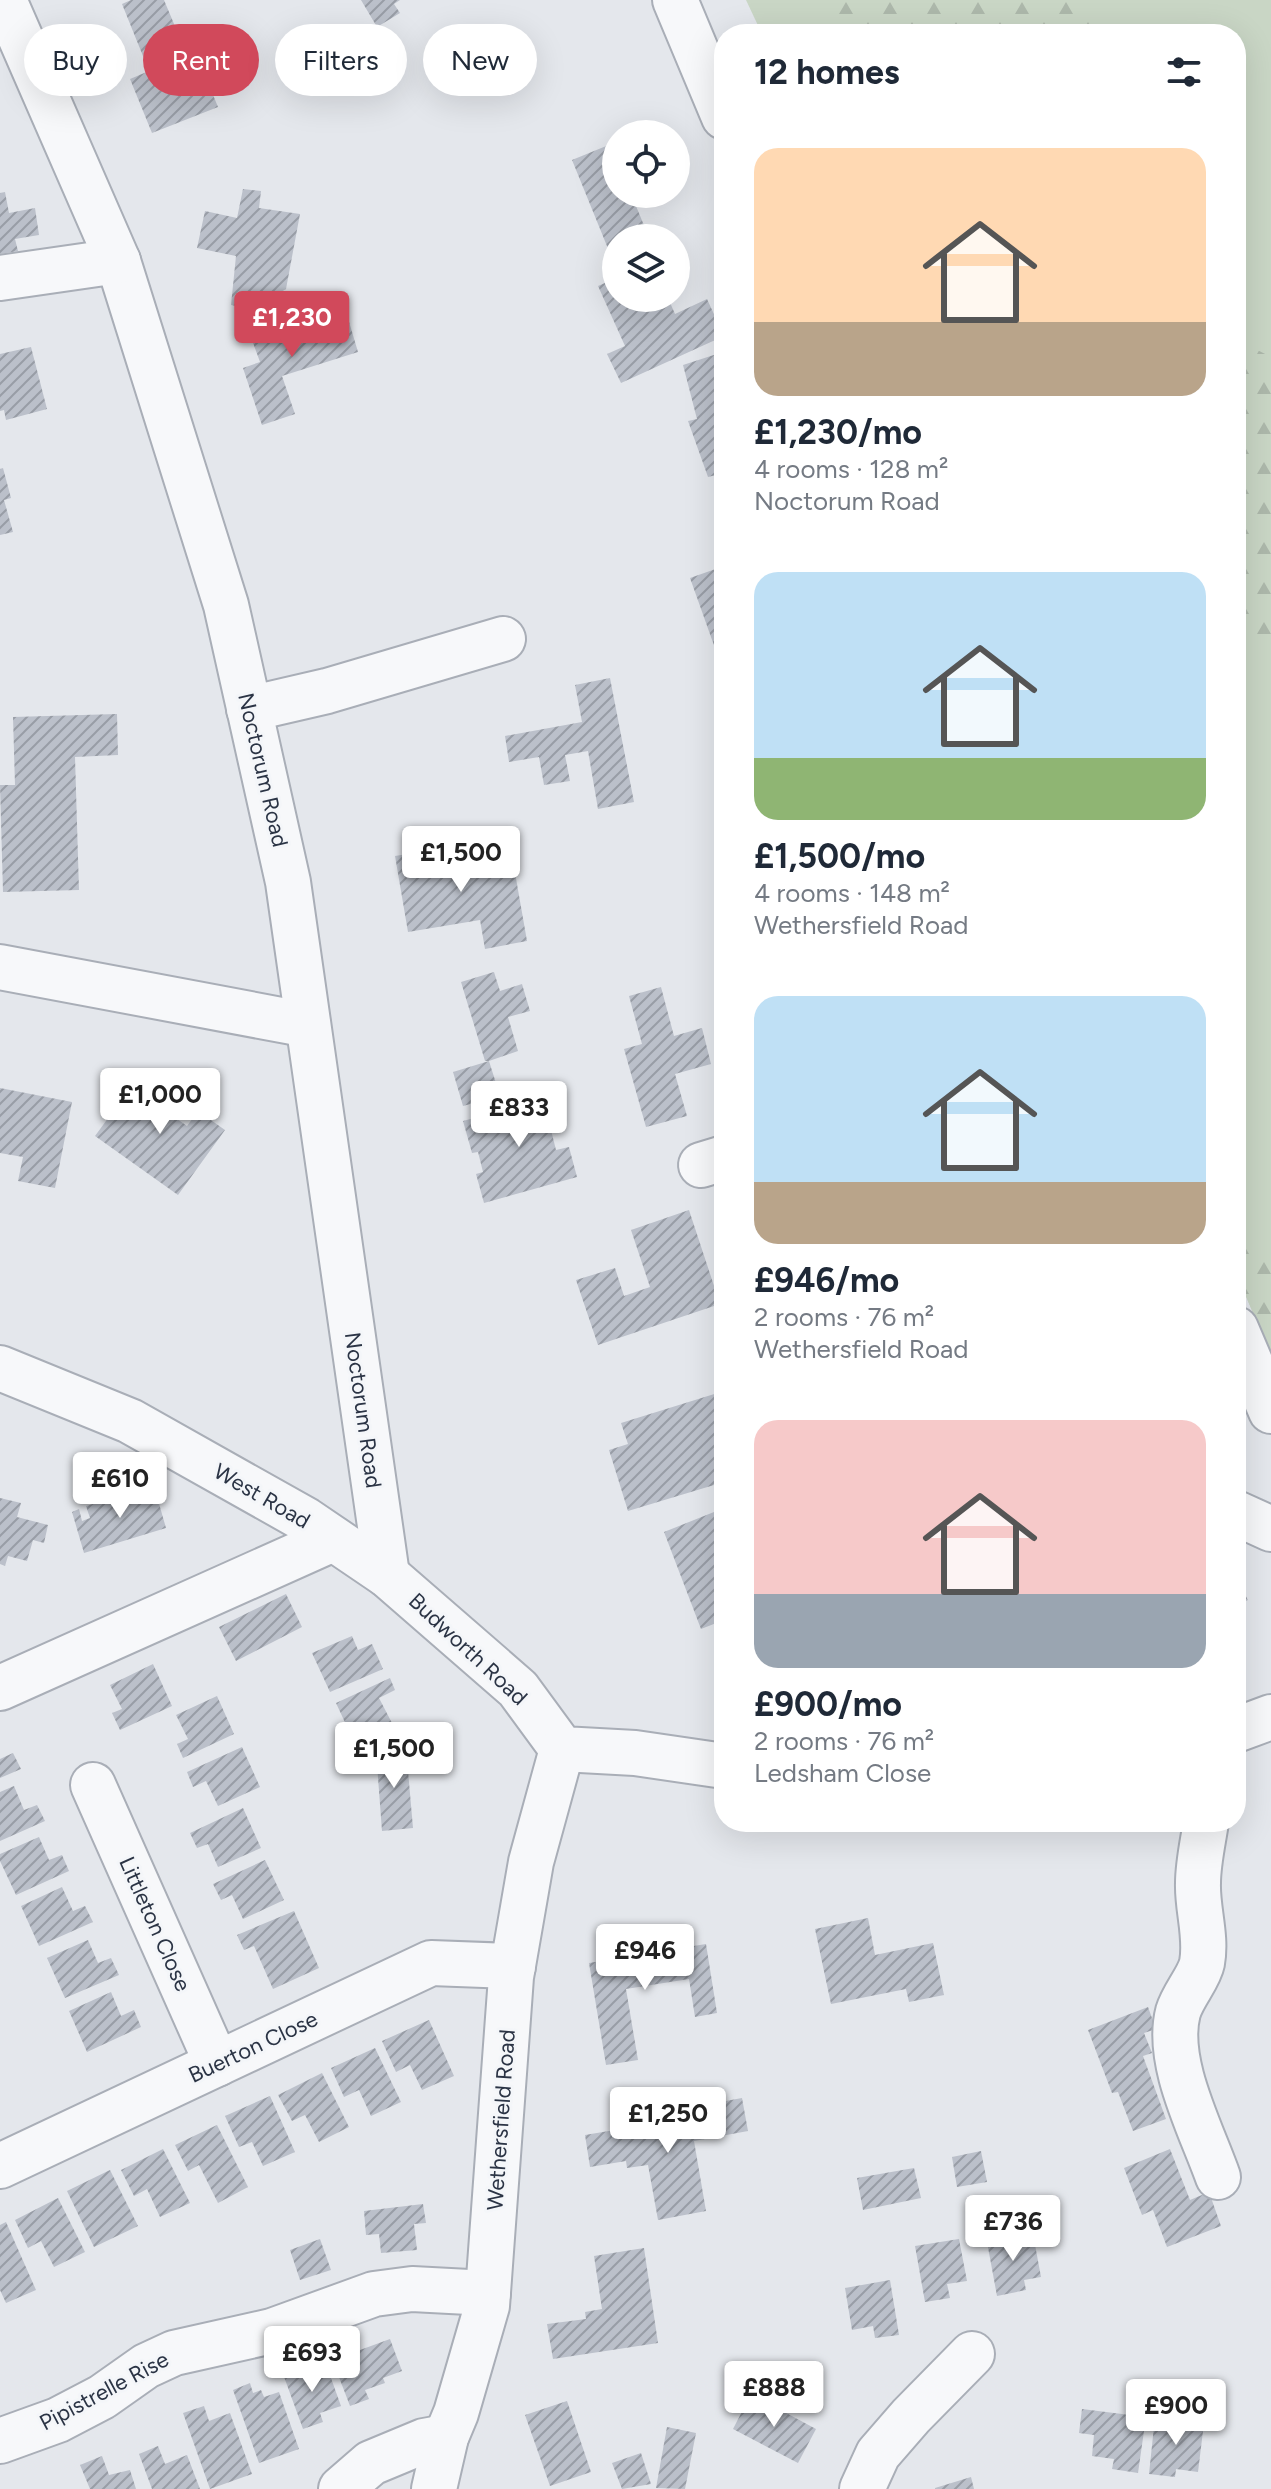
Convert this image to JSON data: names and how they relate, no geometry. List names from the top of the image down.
{
  "streets": {
    "street": [
      "Noctorum Road",
      "West Road",
      "Budworth Road",
      "Littleton Close",
      "Buerton Close",
      "Wethersfield Road",
      "Pipistrelle Rise"
    ]
  },
  "crossings": [
    ["Noctorum Road", "West Road"],
    ["Noctorum Road", "Budworth Road"],
    ["West Road", "Budworth Road"],
    ["Budworth Road", "Wethersfield Road"],
    ["Littleton Close", "Buerton Close"],
    ["Buerton Close", "Wethersfield Road"],
    ["Wethersfield Road", "Pipistrelle Rise"]
  ],
  "page": {
    "chip": [
      "Buy",
      "Rent",
      "Filters",
      "New"
    ],
    "heading": "12 homes",
    "list": [
      {
        "name": "£1,230/mo",
        "note": "4 rooms · 128 m² · Noctorum Road"
      },
      {
        "name": "£1,500/mo",
        "note": "4 rooms · 148 m² · Wethersfield Road"
      },
      {
        "name": "£946/mo",
        "note": "2 rooms · 76 m² · Wethersfield Road"
      },
      {
        "name": "£900/mo",
        "note": "2 rooms · 76 m² · Ledsham Close"
      }
    ],
    "price": [
      "£1,230",
      "£1,500",
      "£1,000",
      "£833",
      "£610",
      "£1,500",
      "£946",
      "£1,250",
      "£736",
      "£693",
      "£888",
      "£900"
    ]
  }
}
